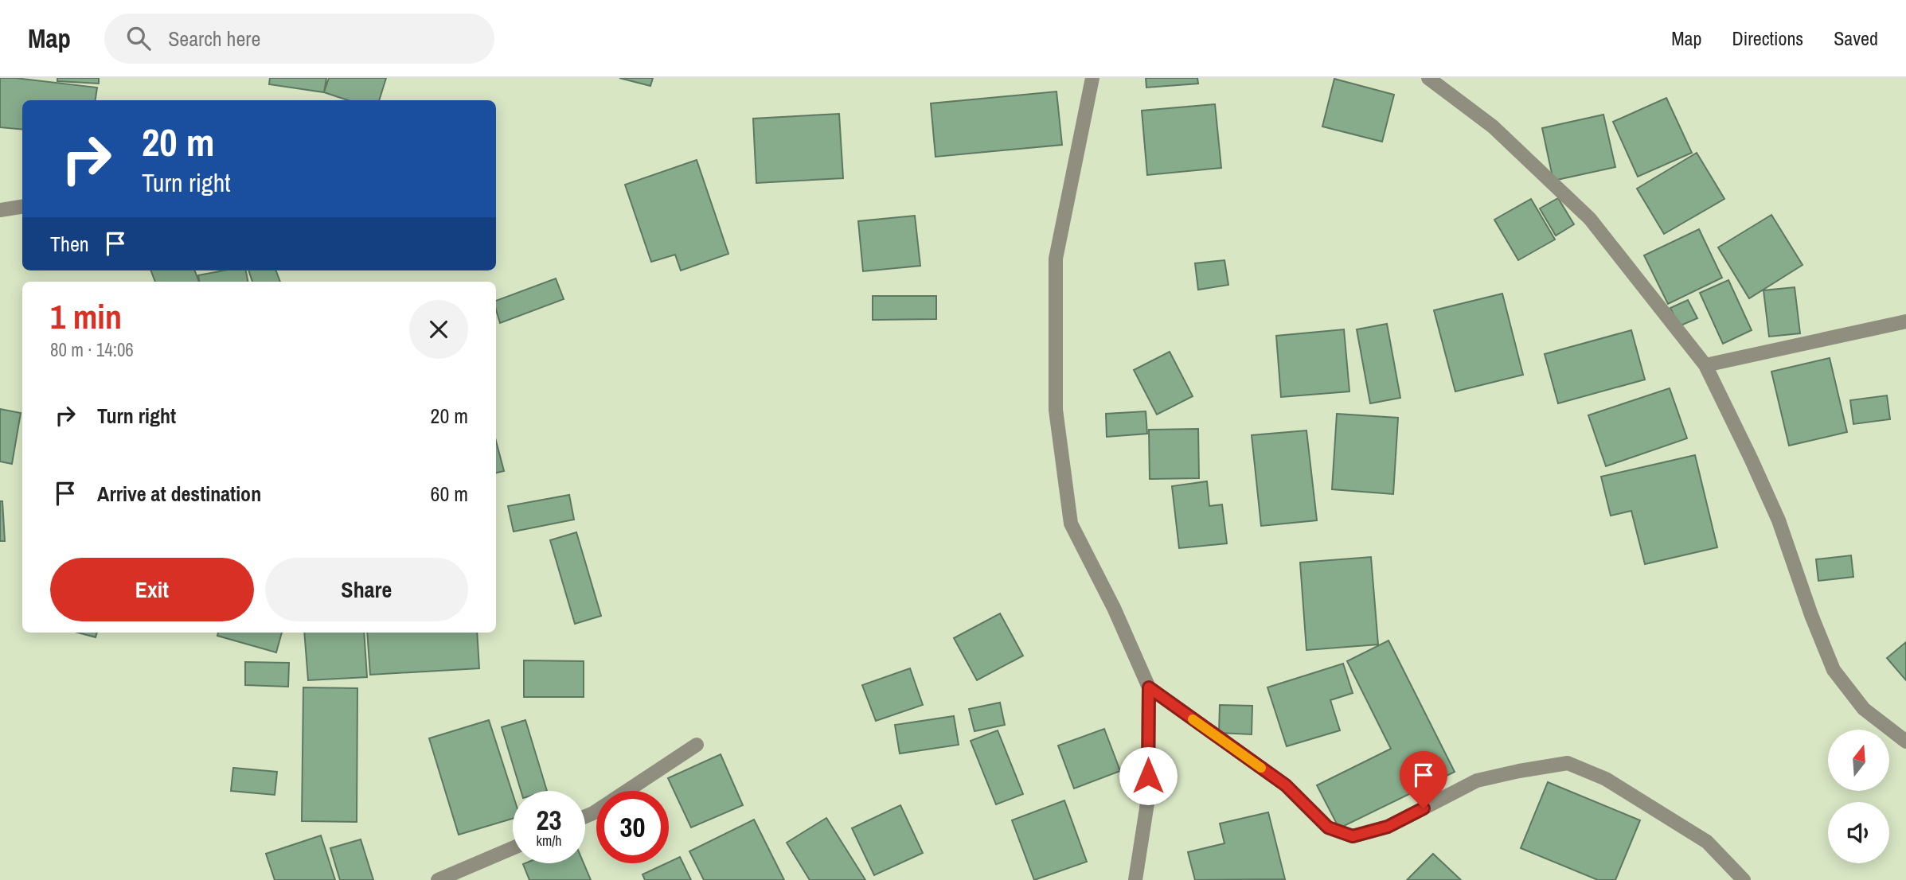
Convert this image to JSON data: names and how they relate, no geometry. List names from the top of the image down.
{
  "north": "top",
  "page": {
    "header": "Map",
    "search": "Search here",
    "nav": ["Map", "Directions", "Saved"],
    "turn": ["20 m", "Turn right"],
    "then": "Then",
    "heading": ["1 min", "80 m · 14:06"],
    "list": [
      {
        "name": "Turn right",
        "value": "20 m"
      },
      {
        "name": "Arrive at destination",
        "value": "60 m"
      }
    ],
    "buttons": ["Exit", "Share"],
    "speed": "23 km/h",
    "limit": "30"
  }
}
